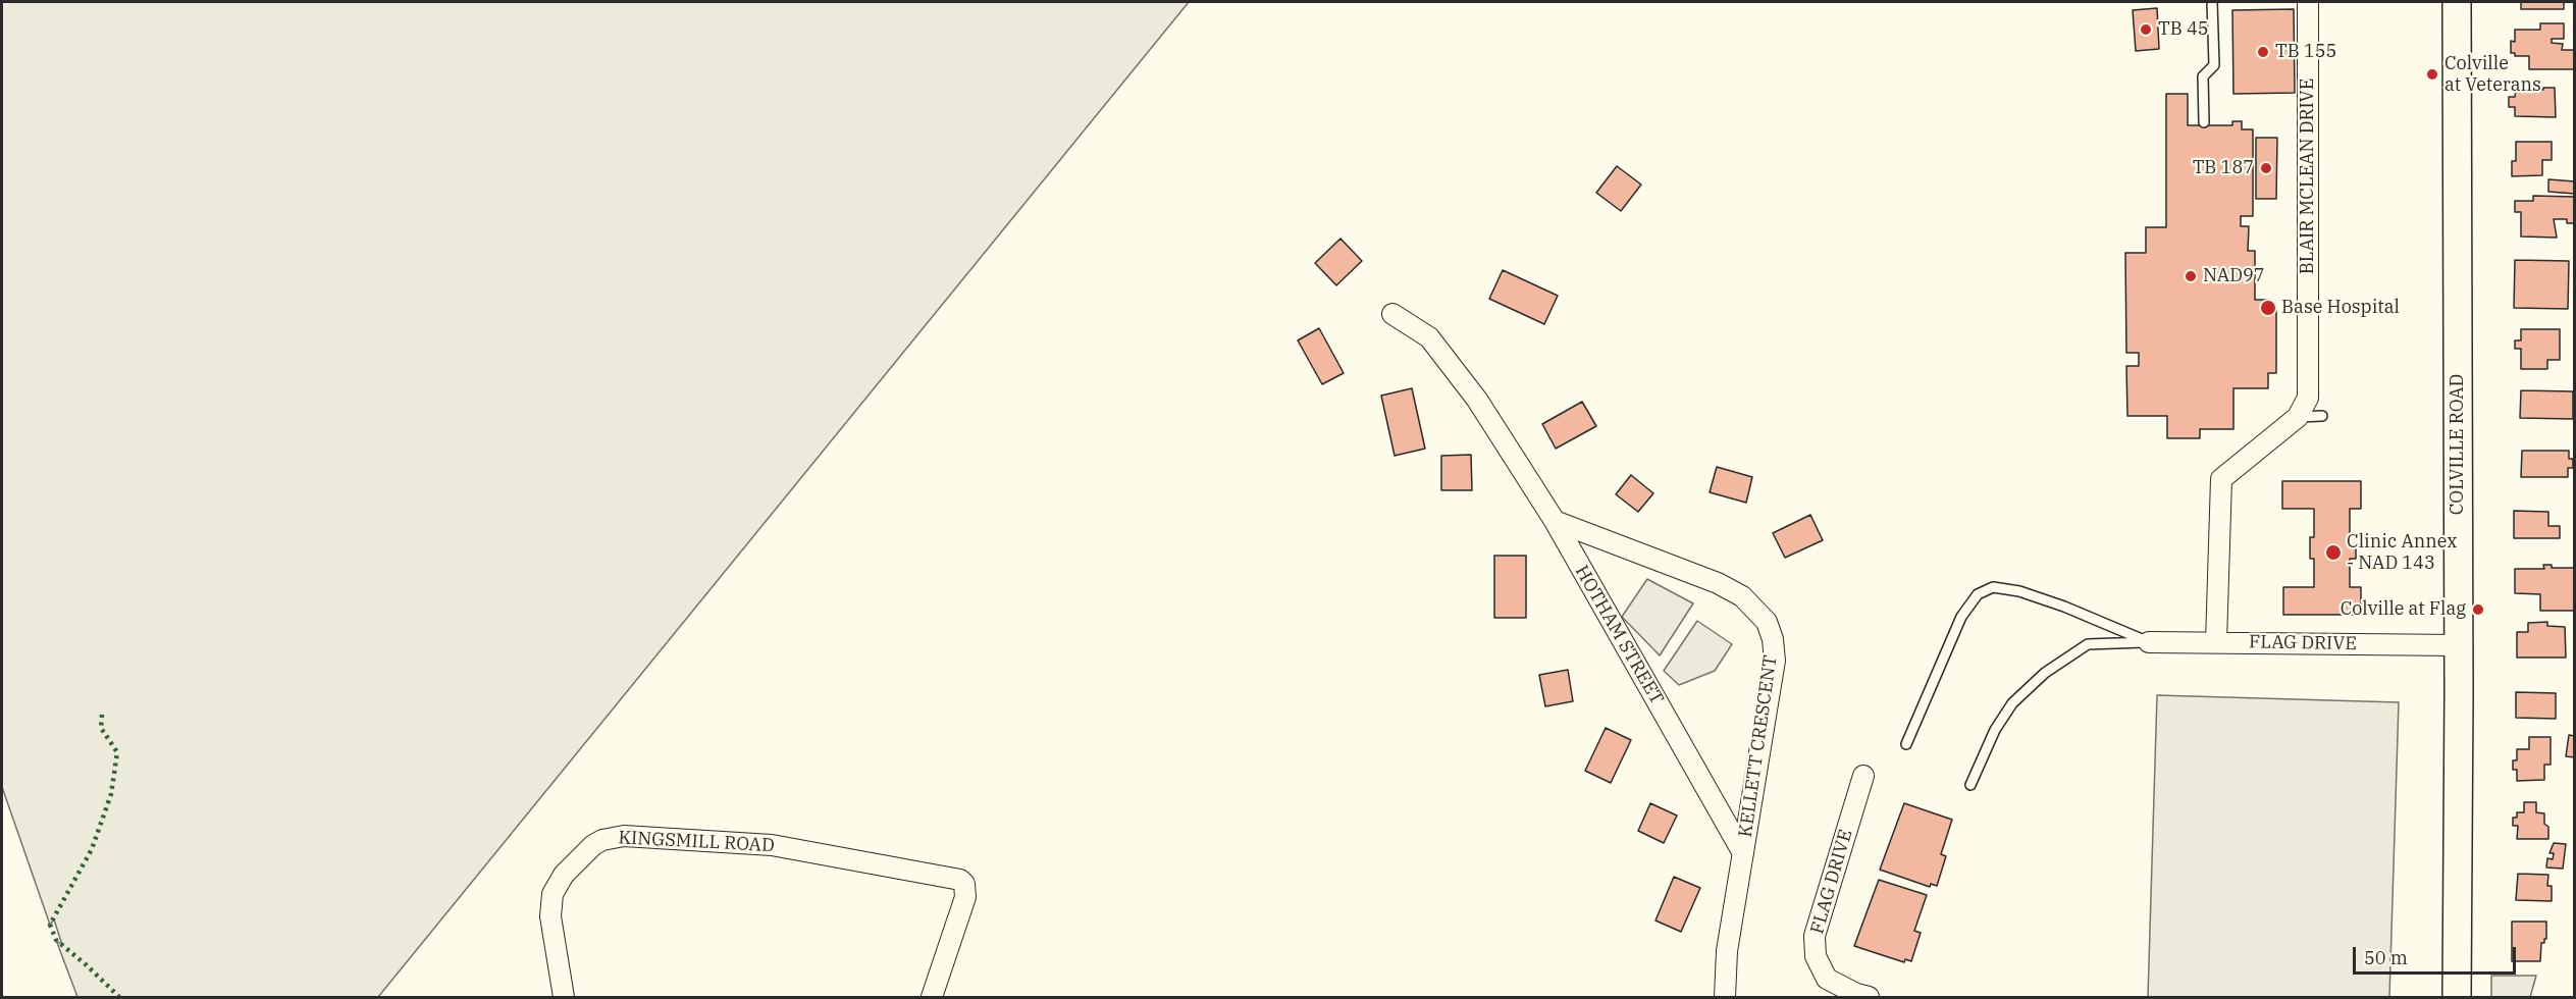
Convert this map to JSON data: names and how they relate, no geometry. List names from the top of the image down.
{
  "streets": {
    "street": [
      "BLAIR MCLEAN DRIVE",
      "COLVILLE ROAD",
      "HOTHAM STREET",
      "FLAG DRIVE",
      "KELLETT CRESCENT",
      "KINGSMILL ROAD"
    ]
  },
  "crossings": [
    ["COLVILLE ROAD", "FLAG DRIVE"],
    ["HOTHAM STREET", "KELLETT CRESCENT"]
  ],
  "places": [
    "TB 45",
    "TB 155",
    "Colville at Veterans",
    "TB 187",
    "NAD97",
    "Base Hospital",
    "Clinic Annex - NAD 143",
    "Colville at Flag"
  ],
  "scale_bar": "50 m"
}
